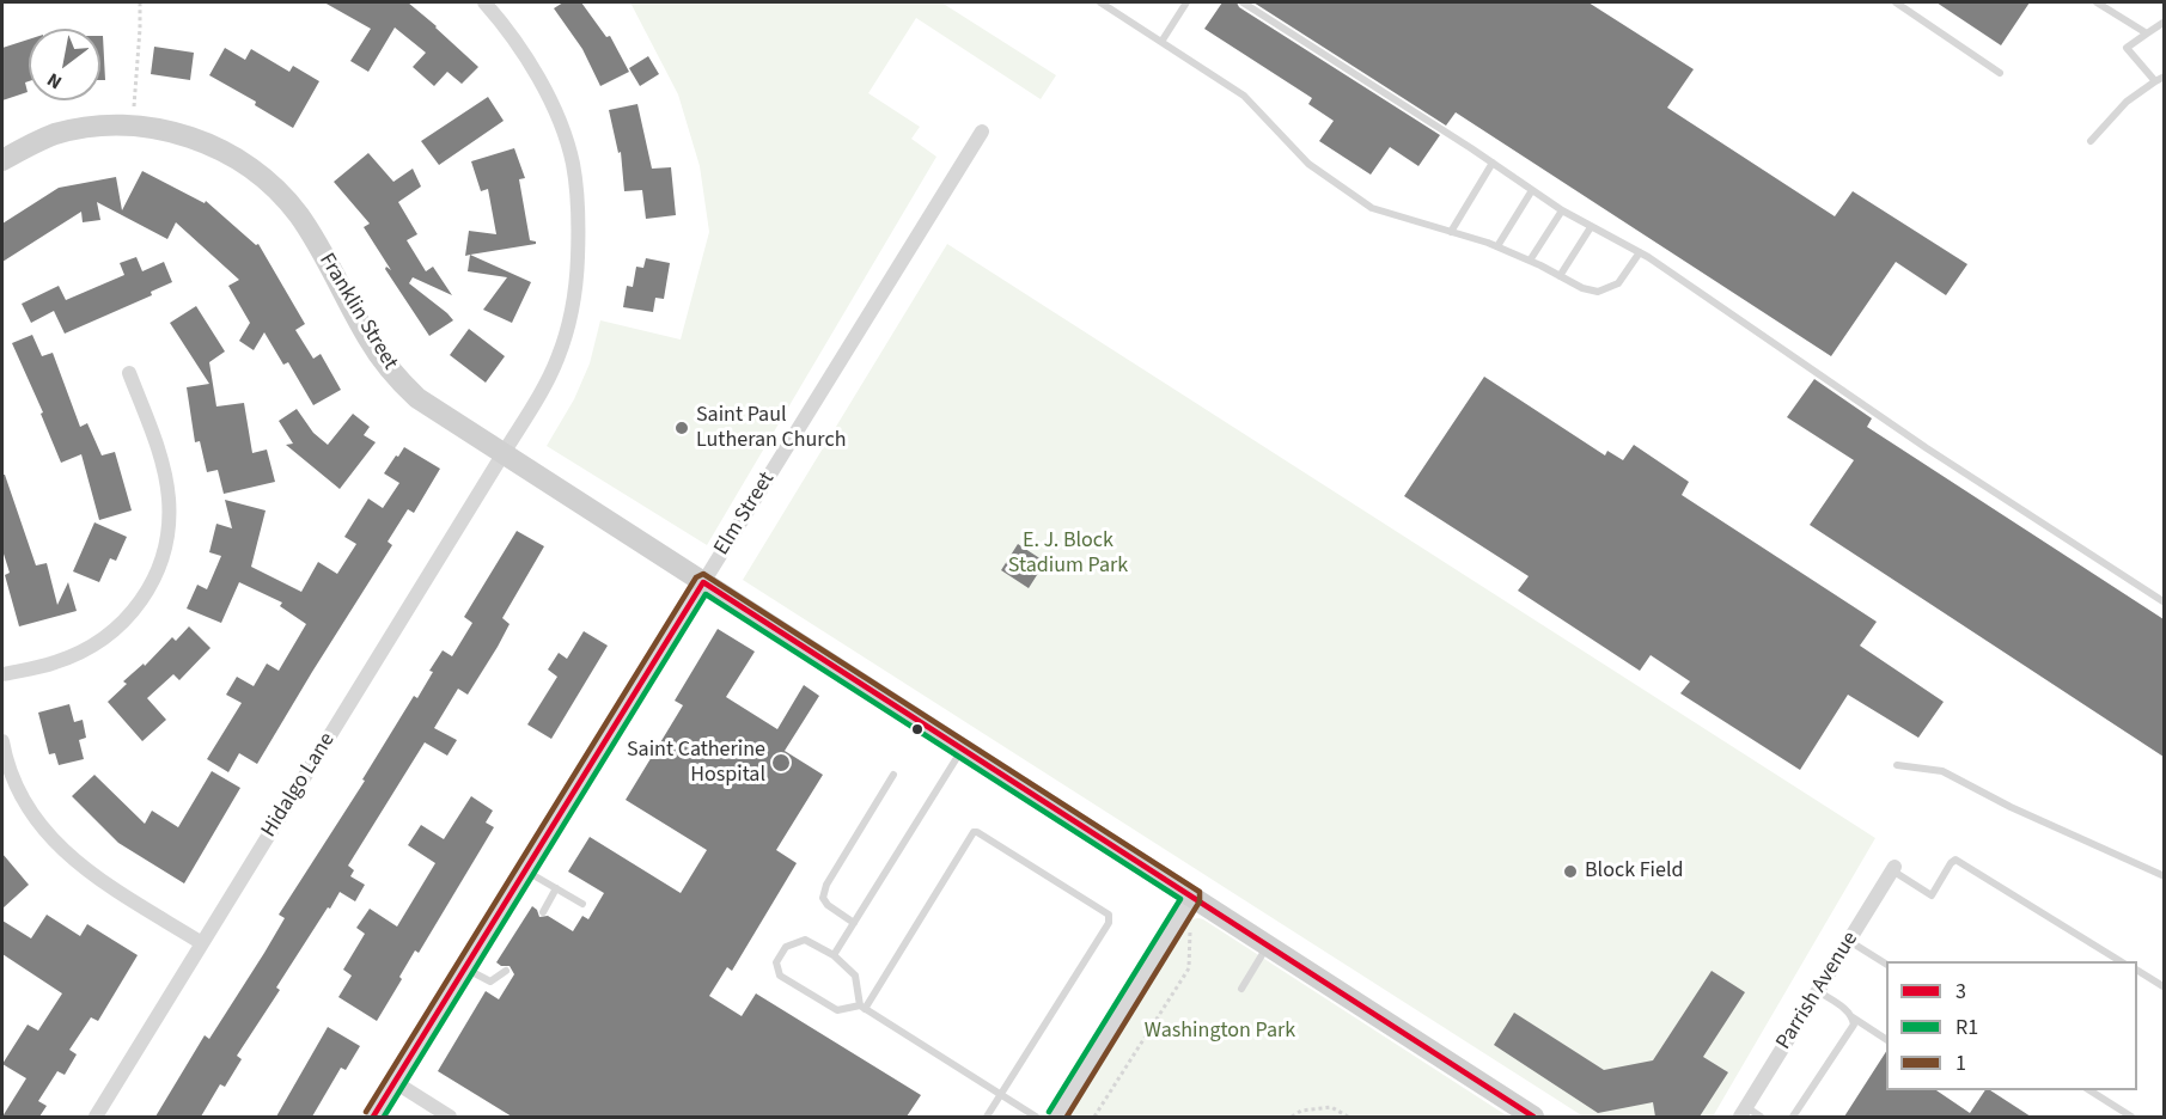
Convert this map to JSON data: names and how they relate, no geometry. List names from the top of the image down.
{
  "streets": {
    "street": [
      "Franklin Street",
      "Elm Street",
      "Hidalgo Lane",
      "Parrish Avenue"
    ]
  },
  "crossings": [
    ["Franklin Street", "Elm Street"],
    ["Franklin Street", "Hidalgo Lane"]
  ],
  "parks": ["E. J. Block Stadium Park", "Washington Park"],
  "places": ["Saint Paul Lutheran Church", "Saint Catherine Hospital", "Block Field"],
  "lines": ["transit line 1", "transit line 3", "transit line R1"],
  "legend": ["3", "R1", "1"],
  "north": "bottom left"
}
